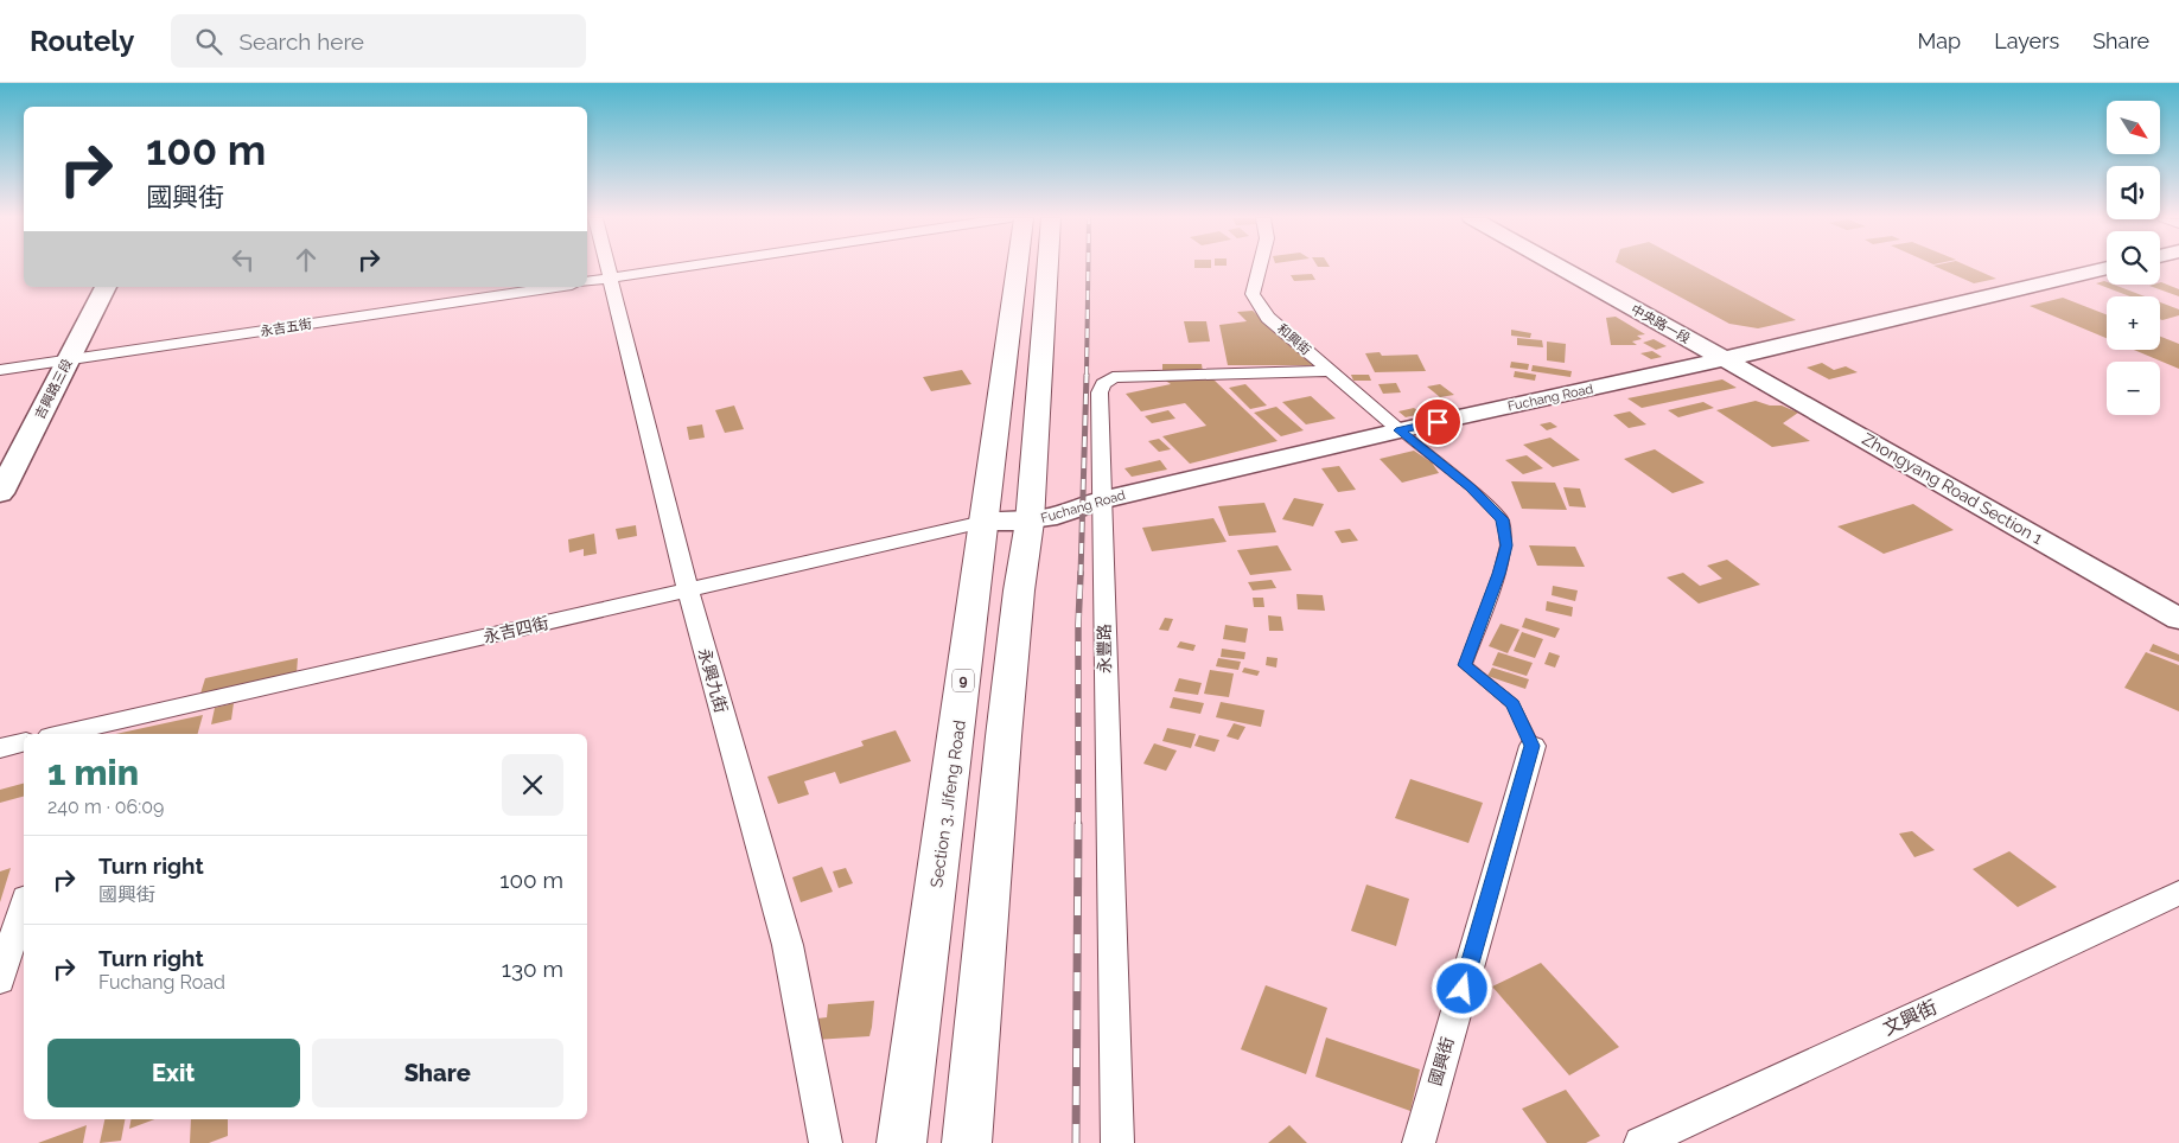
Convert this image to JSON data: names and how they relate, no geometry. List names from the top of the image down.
{
  "streets": {
    "main road": ["9", "Section 3, Jifeng Road"],
    "street": [
      "中央路一段",
      "永吉五街",
      "和興街",
      "吉興路三段",
      "Fuchang Road",
      "Zhongyang Road Section 1",
      "永吉四街",
      "永豐路",
      "永興九街",
      "文興街",
      "國興街"
    ]
  },
  "crossings": [
    ["中央路一段", "Fuchang Road"],
    ["中央路一段", "Zhongyang Road Section 1"],
    ["永吉五街", "吉興路三段"],
    ["和興街", "Fuchang Road"],
    ["和興街", "永豐路"],
    ["和興街", "國興街"],
    ["Fuchang Road", "Zhongyang Road Section 1"],
    ["Fuchang Road", "永吉四街"],
    ["Fuchang Road", "永豐路"],
    ["Fuchang Road", "Section 3, Jifeng Road"],
    ["Fuchang Road", "國興街"],
    ["永吉四街", "永興九街"],
    ["永吉四街", "Section 3, Jifeng Road"]
  ],
  "north": "bottom right",
  "page": {
    "header": "Routely",
    "search": "Search here",
    "nav": ["Map", "Layers", "Share"],
    "map_buttons": ["+", "−"],
    "turn": ["100 m", "國興街"],
    "heading": ["1 min", "240 m · 06:09"],
    "list": [
      {
        "name": "Turn right",
        "note": "國興街",
        "value": "100 m"
      },
      {
        "name": "Turn right",
        "note": "Fuchang Road",
        "value": "130 m"
      }
    ],
    "buttons": ["Exit", "Share"]
  }
}
